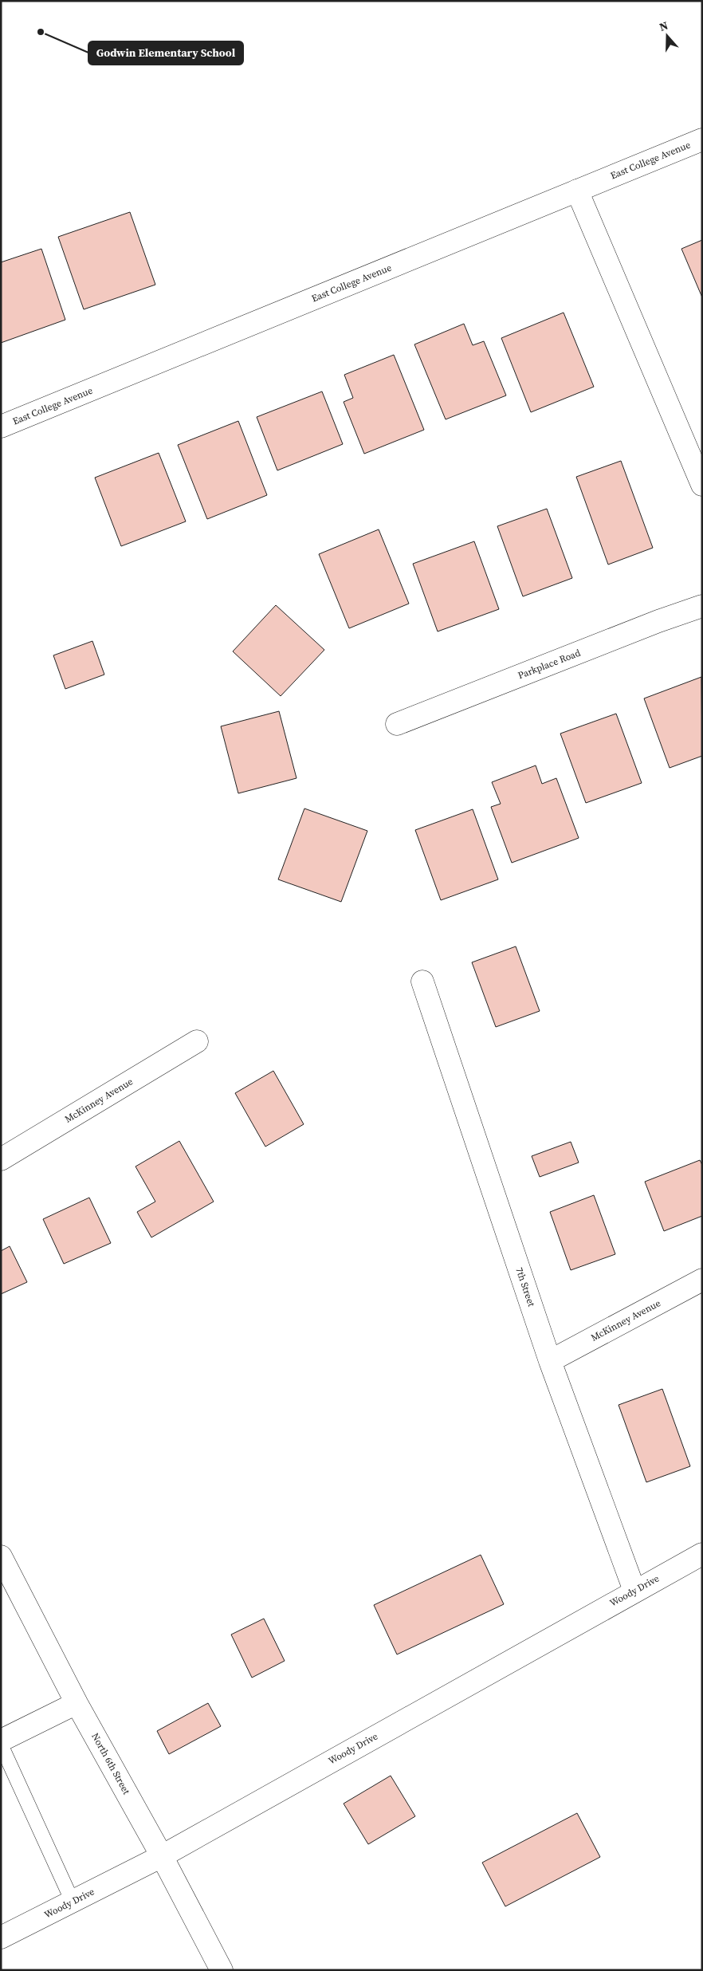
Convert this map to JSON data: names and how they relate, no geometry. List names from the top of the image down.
{
  "streets": {
    "street": [
      "East College Avenue",
      "Parkplace Road",
      "McKinney Avenue",
      "7th Street",
      "Woody Drive",
      "North 6th Street"
    ]
  },
  "crossings": [
    ["McKinney Avenue", "7th Street"],
    ["7th Street", "Woody Drive"],
    ["Woody Drive", "North 6th Street"]
  ],
  "places": ["Godwin Elementary School"],
  "north": "top"
}
